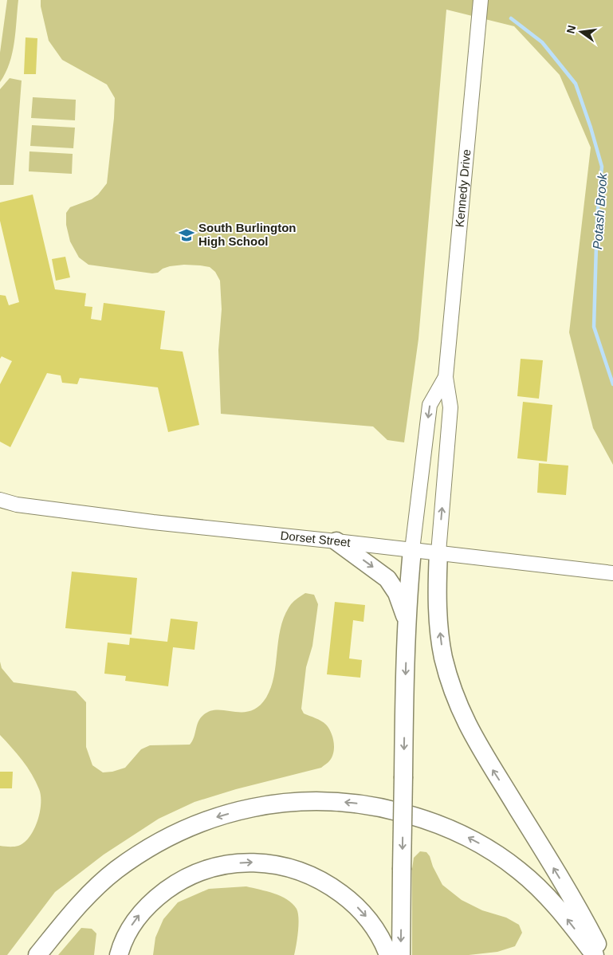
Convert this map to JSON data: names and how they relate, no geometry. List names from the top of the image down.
{
  "streets": {
    "main road": ["Kennedy Drive", "Dorset Street"]
  },
  "crossings": [
    ["Kennedy Drive", "Dorset Street"]
  ],
  "water": ["Potash Brook"],
  "places": {
    "school or university": ["South Burlington High School"]
  },
  "north": "left"
}
